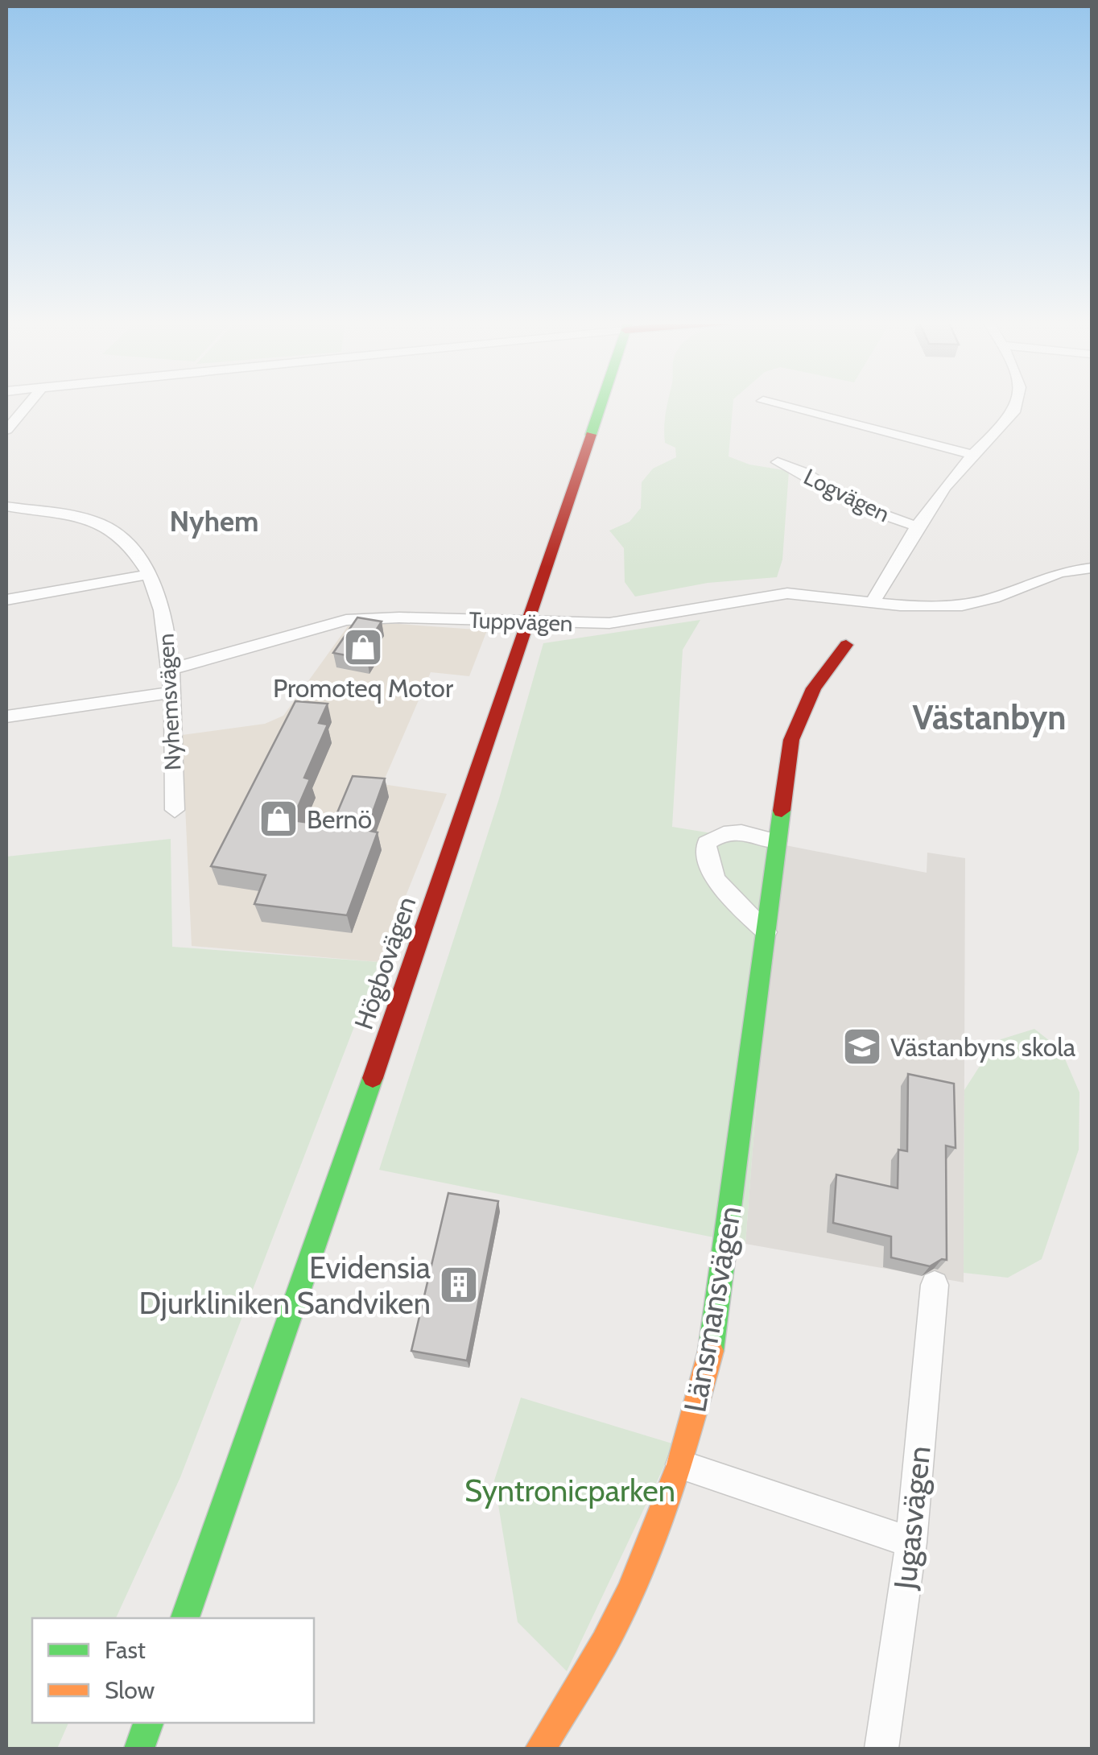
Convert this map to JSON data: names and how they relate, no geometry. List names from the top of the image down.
{
  "streets": {
    "main road": ["Högbovägen", "Länsmansvägen"],
    "street": [
      "Logvägen",
      "Tuppvägen",
      "Nyhemsvägen",
      "Jugasvägen"
    ]
  },
  "crossings": [
    ["Tuppvägen", "Nyhemsvägen"],
    ["Tuppvägen", "Högbovägen"]
  ],
  "districts": ["Nyhem", "Västanbyn"],
  "parks": ["Syntronicparken"],
  "places": {
    "shop": ["Promoteq Motor", "Bernö"],
    "school or university": ["Västanbyns skola"],
    "building": ["Evidensia Djurkliniken Sandviken"]
  },
  "legend": ["Fast", "Slow"]
}
